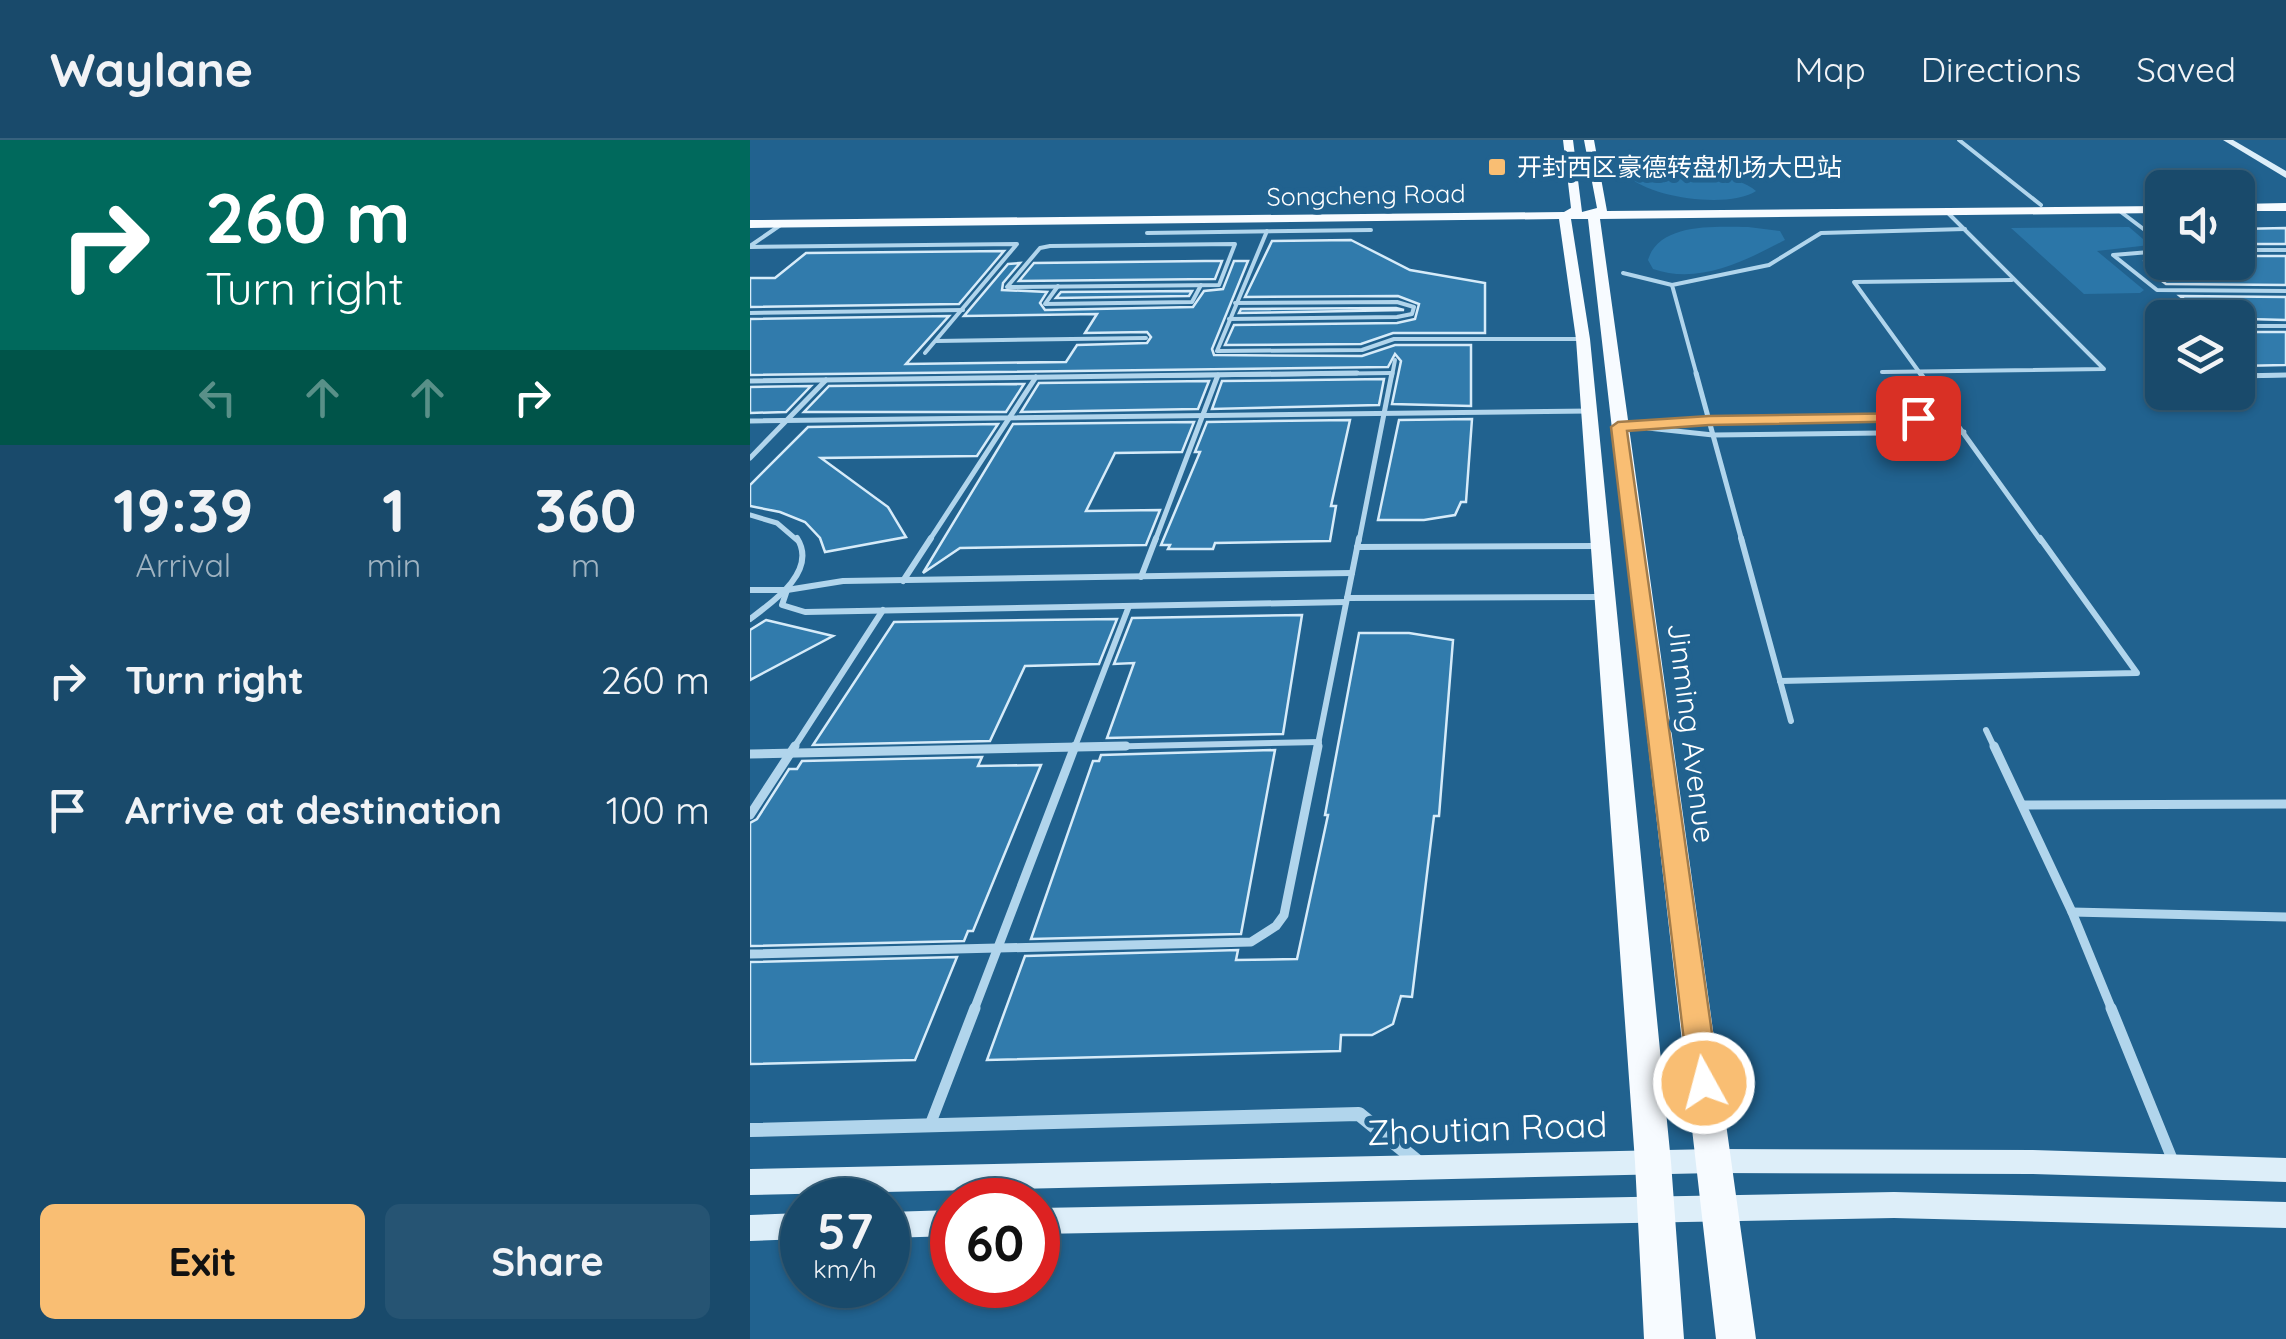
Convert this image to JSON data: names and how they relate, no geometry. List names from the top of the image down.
{
  "streets": {
    "main road": ["Songcheng Road", "Jinming Avenue"],
    "street": ["Zhoutian Road"]
  },
  "crossings": [
    ["Songcheng Road", "Jinming Avenue"],
    ["Jinming Avenue", "Zhoutian Road"]
  ],
  "places": {
    "transit": ["开封西区豪德转盘机场大巴站"]
  },
  "page": {
    "header": "Waylane",
    "nav": ["Map", "Directions", "Saved"],
    "turn": ["260 m", "Turn right"],
    "eta": [
      "19:39",
      "Arrival",
      "1",
      "min",
      "360",
      "m"
    ],
    "list": [
      {
        "name": "Turn right",
        "value": "260 m"
      },
      {
        "name": "Arrive at destination",
        "value": "100 m"
      }
    ],
    "speed": "57 km/h",
    "limit": "60",
    "buttons": ["Exit", "Share"]
  }
}
